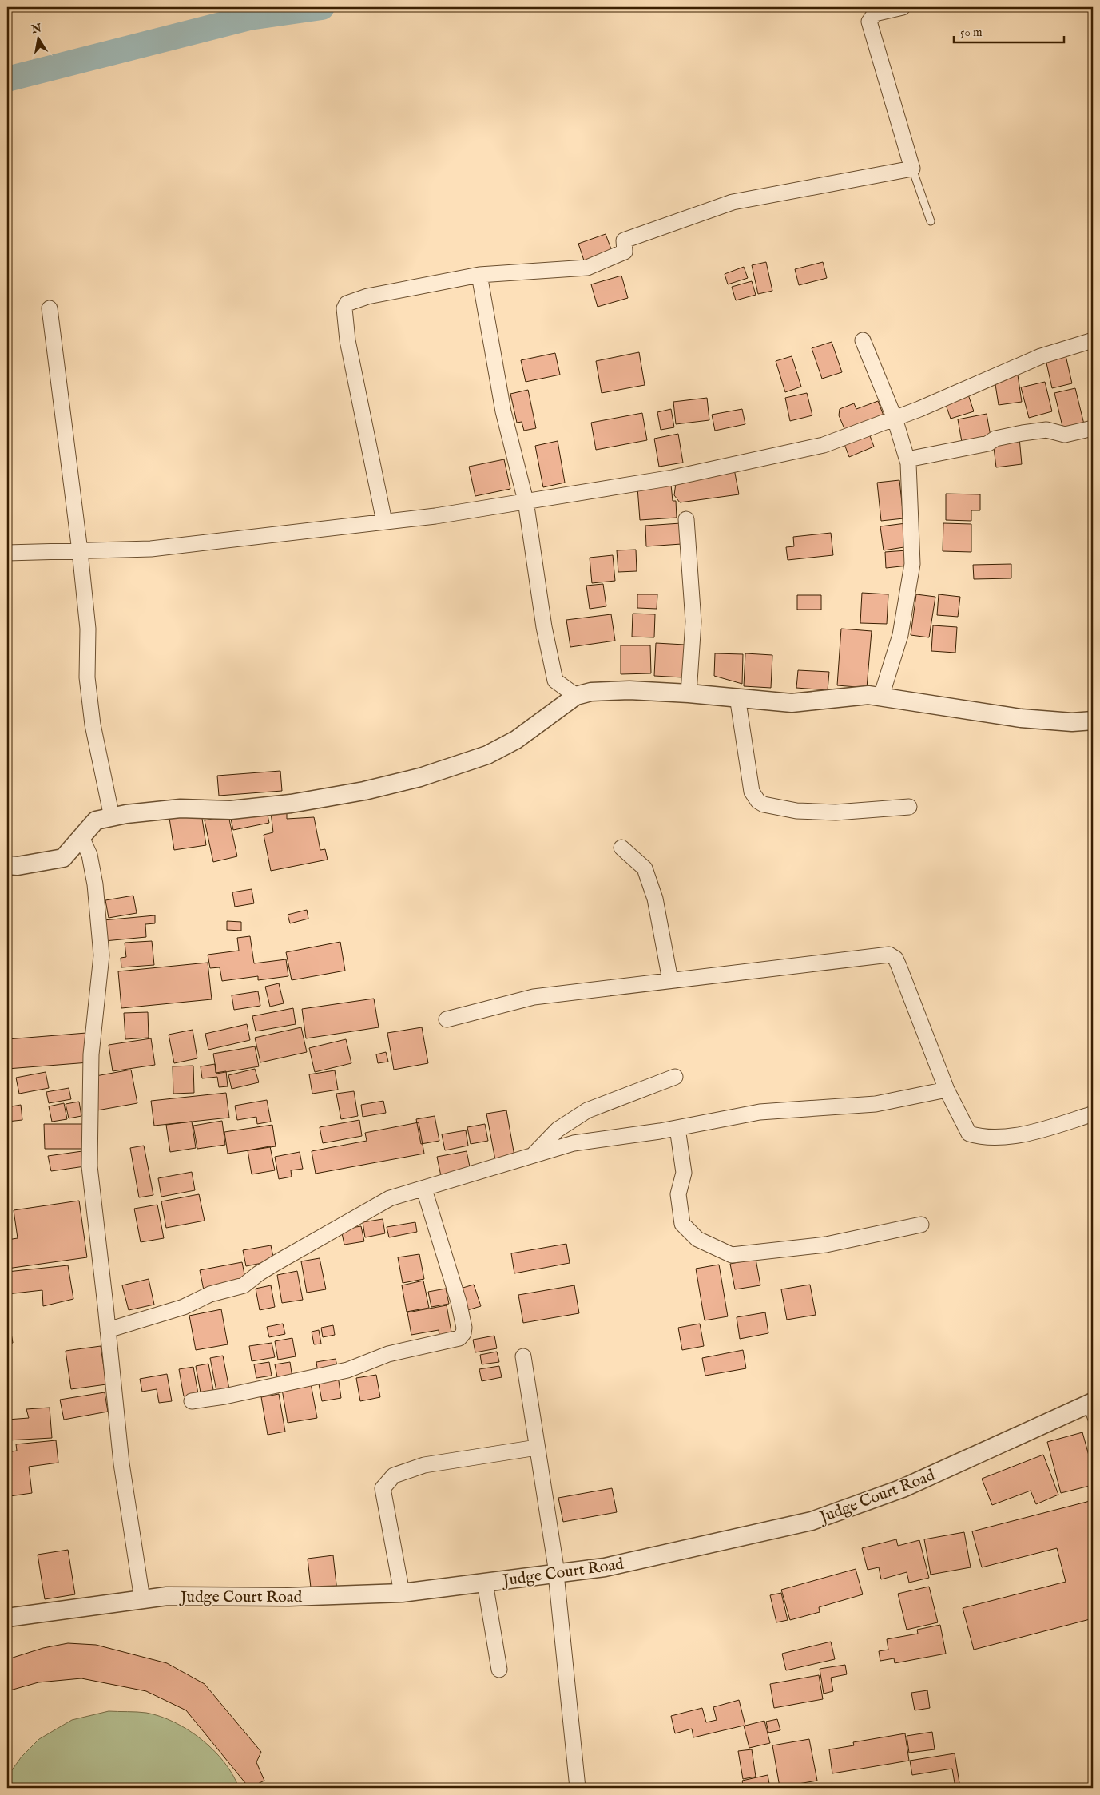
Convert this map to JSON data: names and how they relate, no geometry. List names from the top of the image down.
{
  "streets": {
    "street": ["Judge Court Road"]
  },
  "scale_bar": "50 m",
  "north": "top"
}
